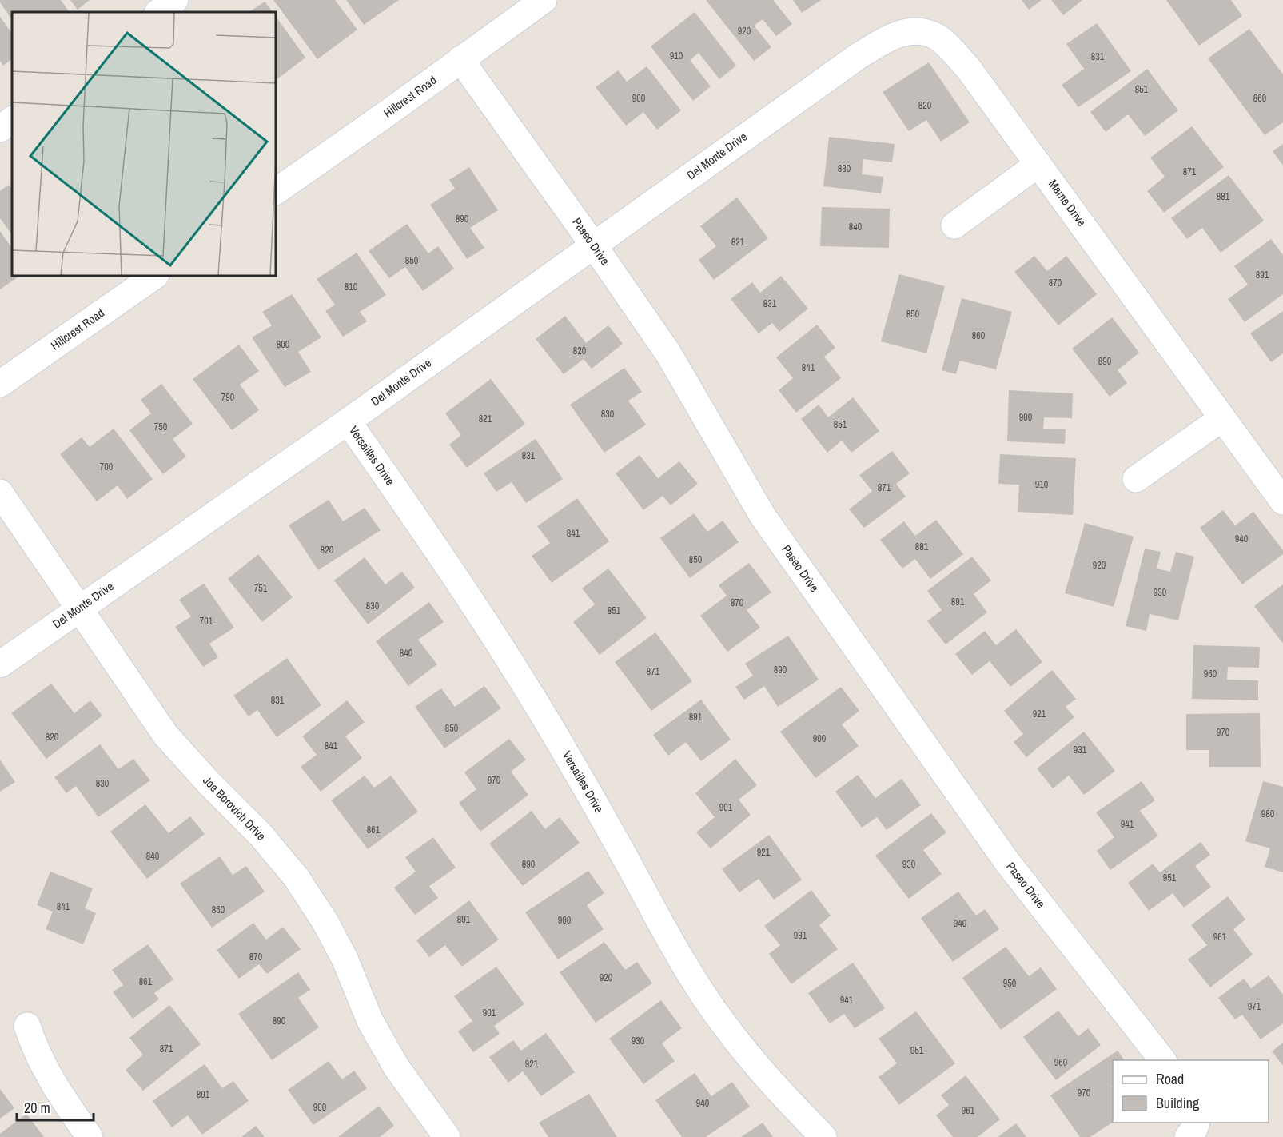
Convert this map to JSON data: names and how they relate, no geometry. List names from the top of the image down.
{
  "streets": {
    "street": [
      "Hillcrest Road",
      "Del Monte Drive",
      "Marne Drive",
      "Paseo Drive",
      "Versailles Drive",
      "Joe Borovich Drive"
    ]
  },
  "crossings": [
    ["Hillcrest Road", "Paseo Drive"],
    ["Del Monte Drive", "Marne Drive"],
    ["Del Monte Drive", "Paseo Drive"],
    ["Del Monte Drive", "Versailles Drive"],
    ["Del Monte Drive", "Joe Borovich Drive"]
  ],
  "house_numbers": [
    "920",
    "910",
    "831",
    "851",
    "900",
    "860",
    "820",
    "830",
    "871",
    "881",
    "890",
    "840",
    "821",
    "850",
    "891",
    "870",
    "810",
    "831",
    "850",
    "860",
    "800",
    "820",
    "890",
    "841",
    "790",
    "830",
    "900",
    "821",
    "851",
    "750",
    "831",
    "700",
    "910",
    "871",
    "841",
    "940",
    "881",
    "820",
    "850",
    "920",
    "751",
    "930",
    "891",
    "870",
    "830",
    "851",
    "701",
    "840",
    "890",
    "871",
    "960",
    "831",
    "921",
    "891",
    "850",
    "970",
    "820",
    "900",
    "841",
    "931",
    "870",
    "830",
    "901",
    "980",
    "941",
    "861",
    "921",
    "840",
    "890",
    "930",
    "951",
    "841",
    "860",
    "891",
    "900",
    "940",
    "931",
    "961",
    "870",
    "920",
    "861",
    "950",
    "941",
    "971",
    "901",
    "890",
    "930",
    "871",
    "951",
    "960",
    "921",
    "970",
    "891",
    "940",
    "900",
    "961"
  ],
  "legend": ["Road", "Building"],
  "scale_bar": "20 m"
}
